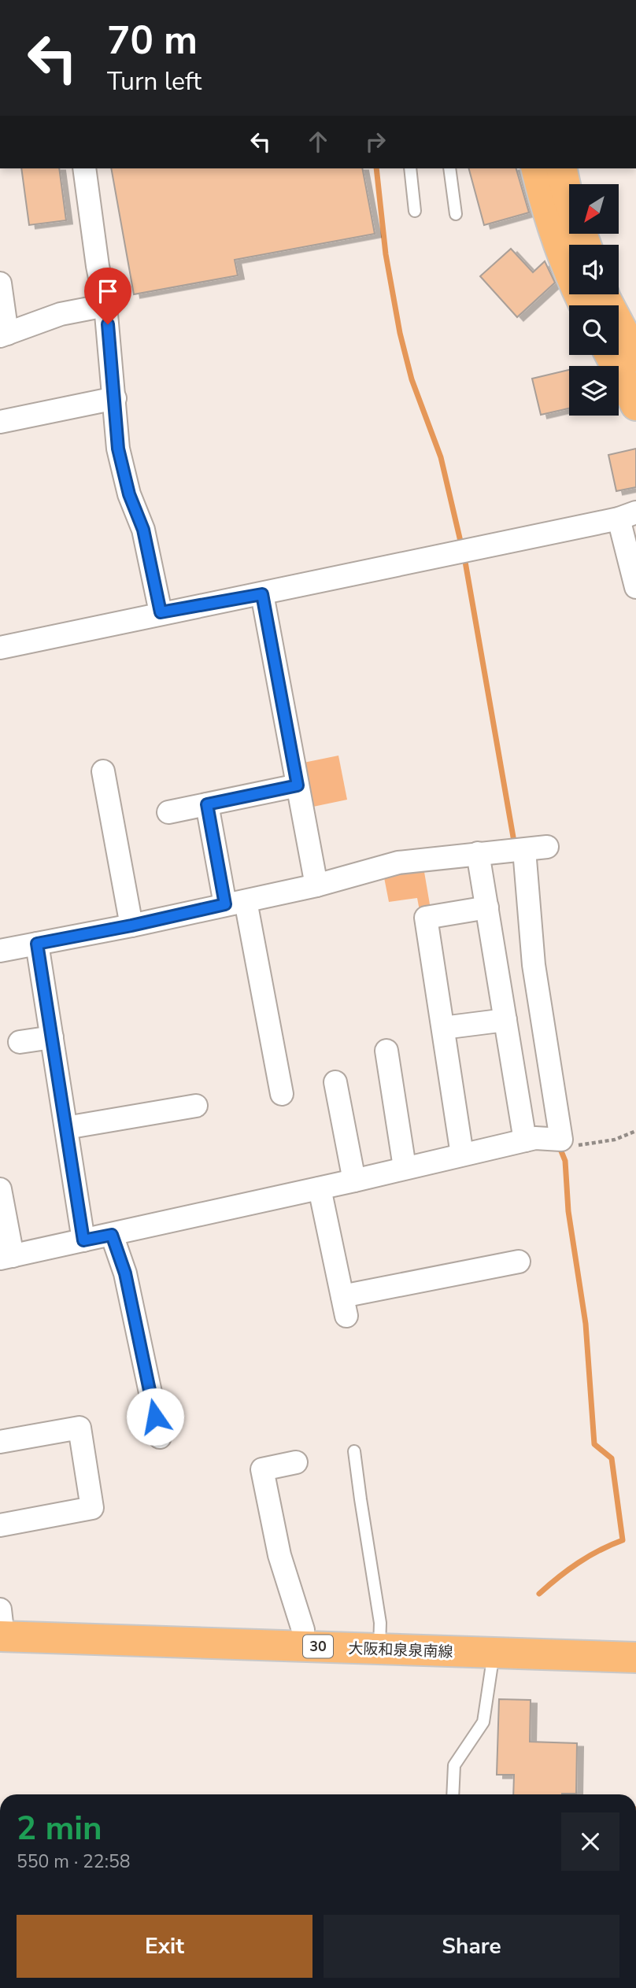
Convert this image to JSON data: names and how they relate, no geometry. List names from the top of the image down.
{
  "streets": {
    "main road": ["30", "大阪和泉泉南線"]
  },
  "north": "bottom left",
  "page": {
    "turn": ["70 m", "Turn left"],
    "heading": ["2 min", "550 m · 22:58"],
    "buttons": ["Exit", "Share"]
  }
}
